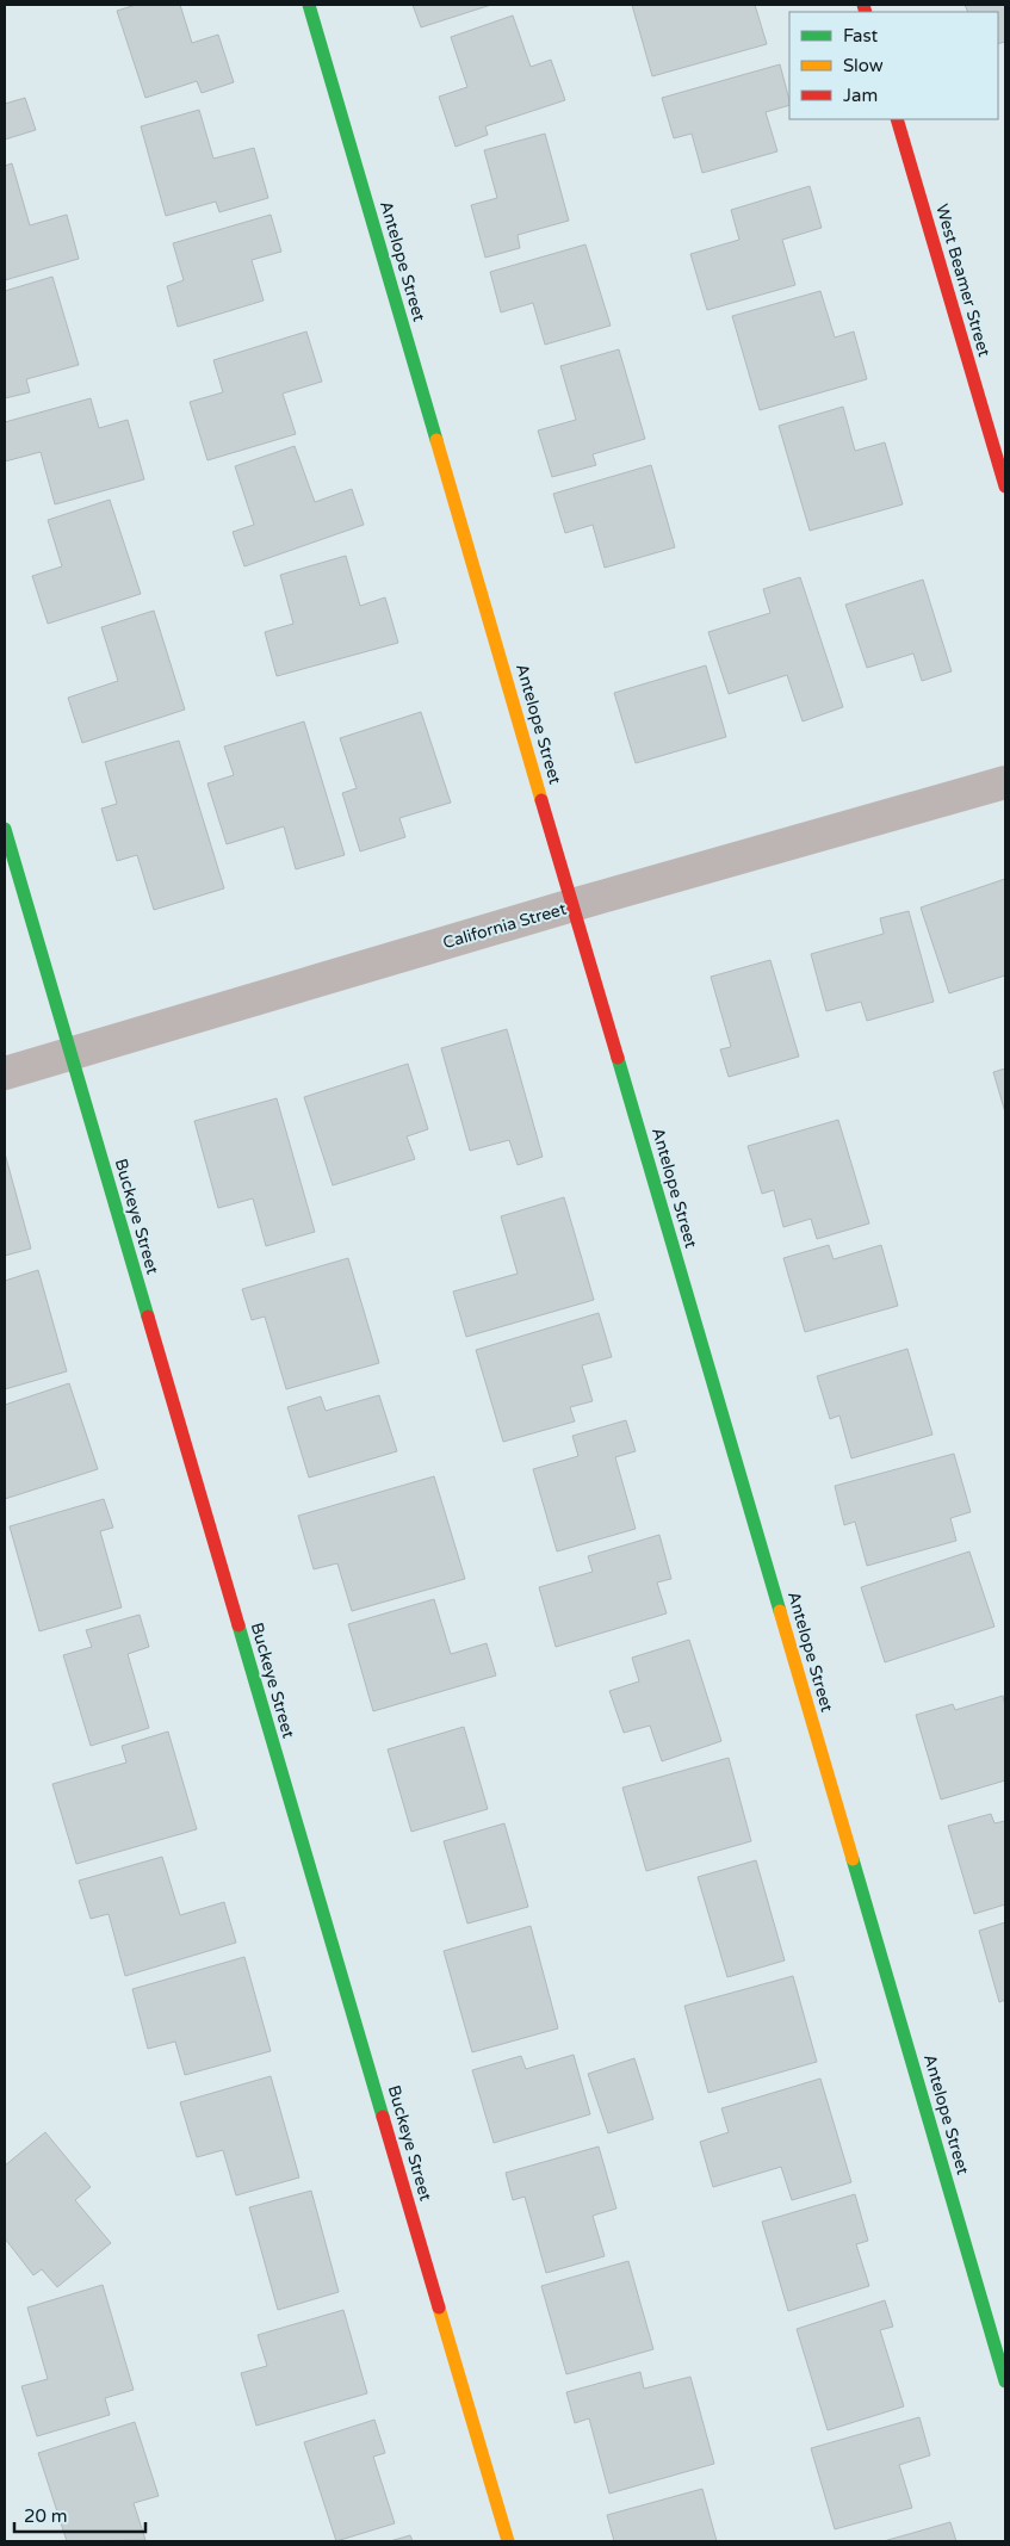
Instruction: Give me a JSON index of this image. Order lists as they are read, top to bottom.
{
  "streets": {
    "street": [
      "Antelope Street",
      "West Beamer Street",
      "California Street",
      "Buckeye Street"
    ]
  },
  "crossings": [
    ["Antelope Street", "California Street"],
    ["California Street", "Buckeye Street"]
  ],
  "legend": ["Fast", "Slow", "Jam"],
  "scale_bar": "20 m"
}
